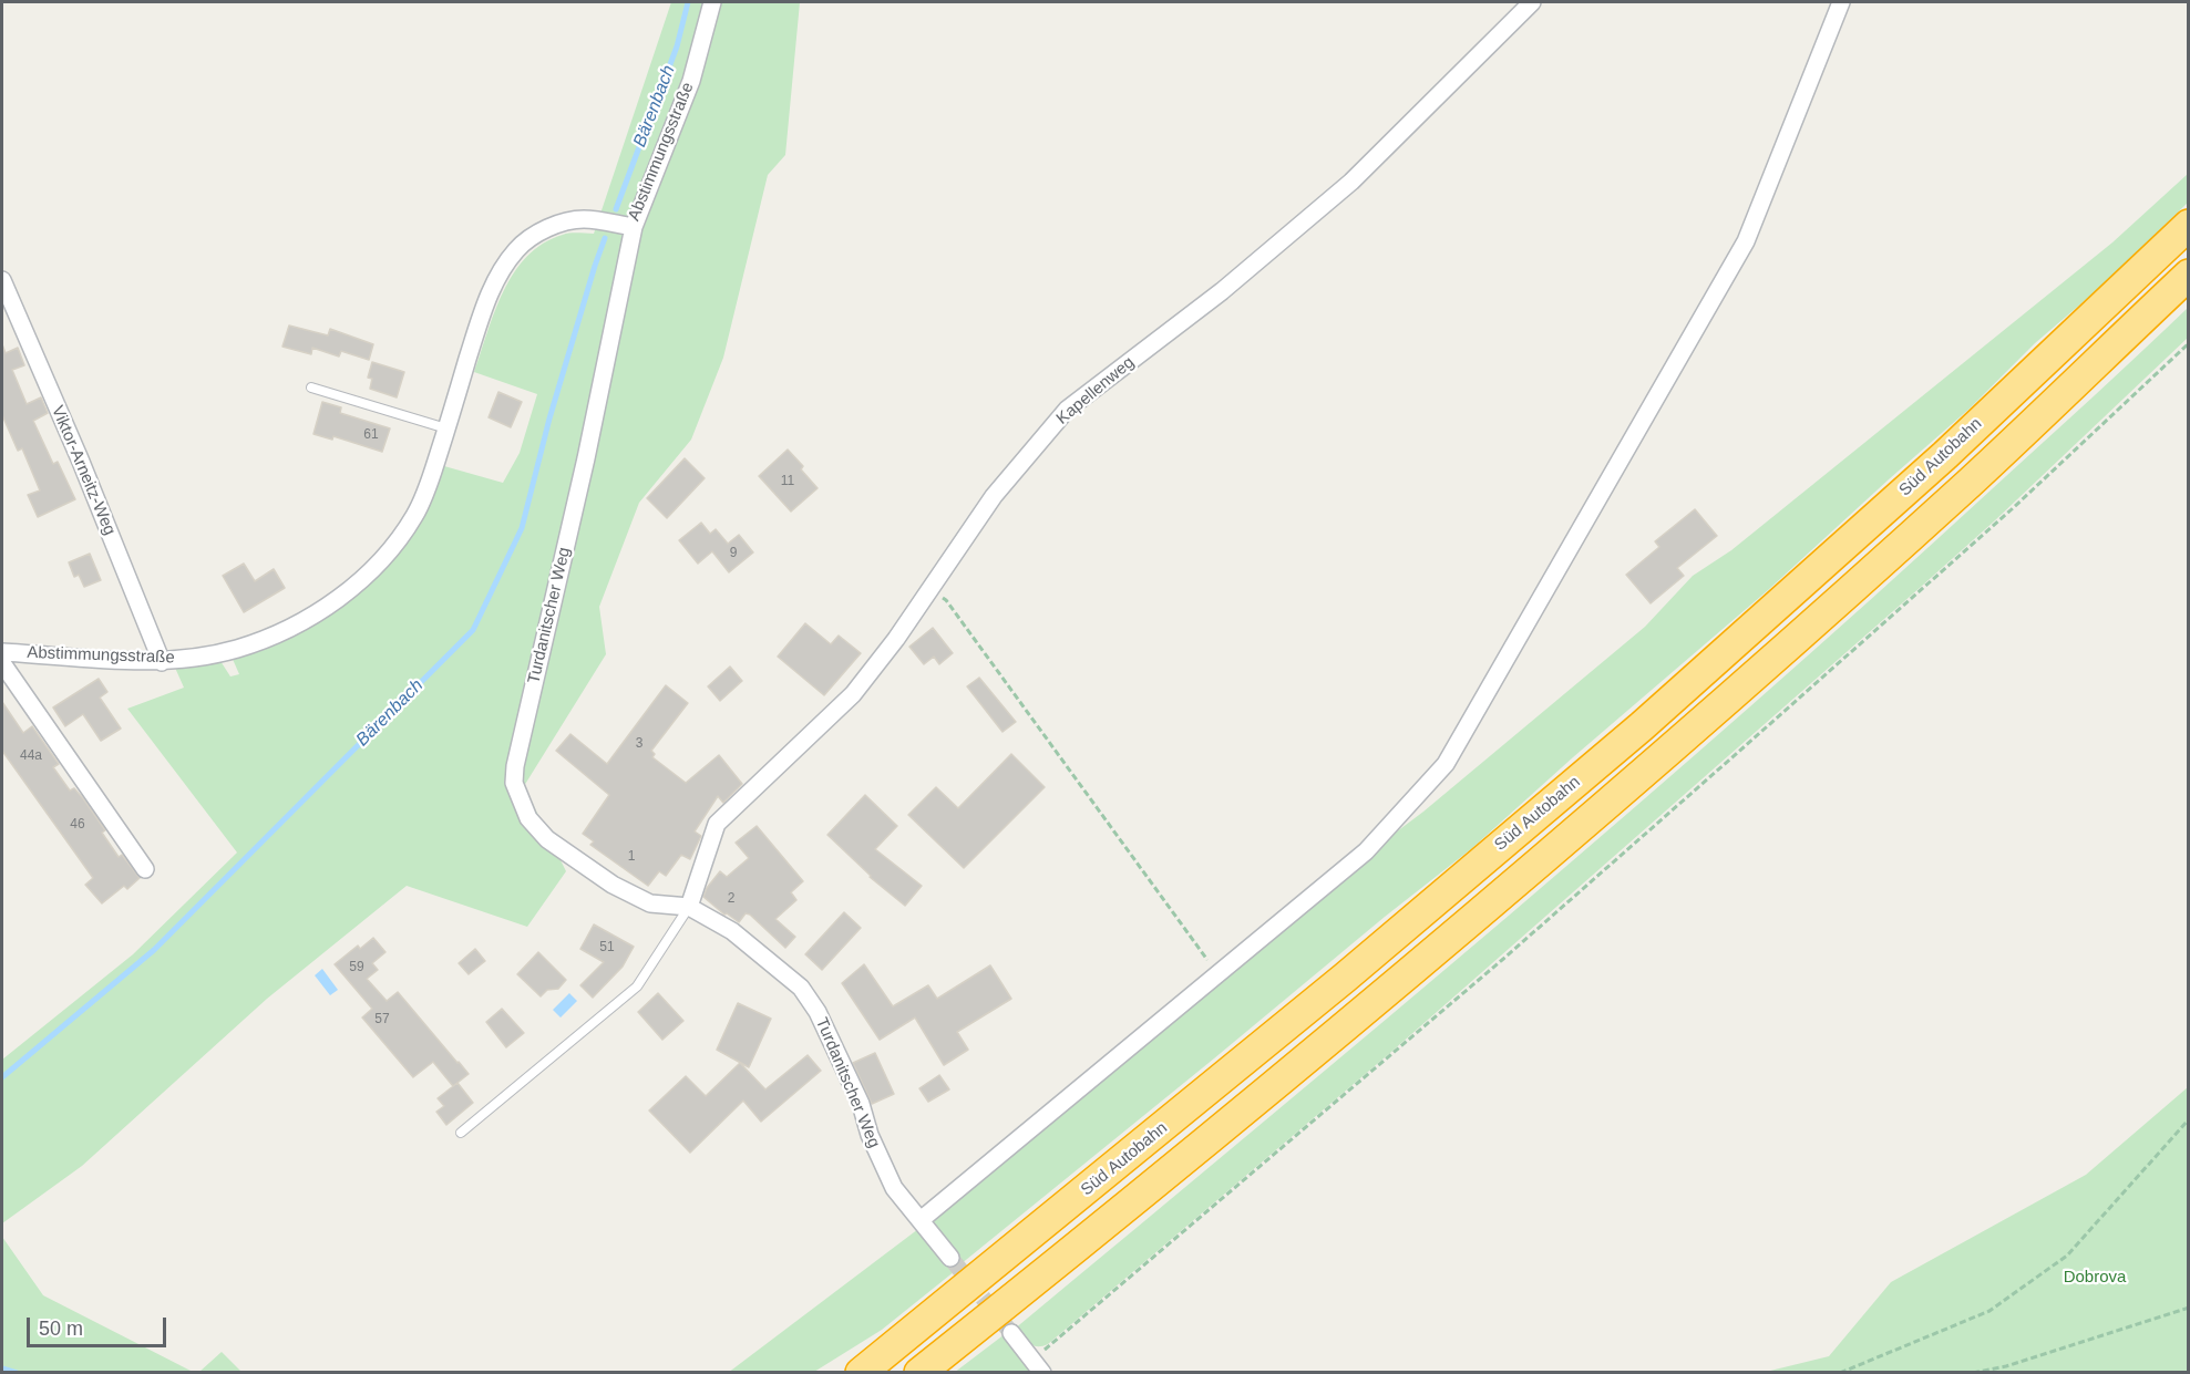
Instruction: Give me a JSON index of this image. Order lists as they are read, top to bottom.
{
  "streets": {
    "highway": ["Süd Autobahn"],
    "street": [
      "Abstimmungsstraße",
      "Kapellenweg",
      "Viktor-Arneitz-Weg",
      "Turdanitscher Weg"
    ]
  },
  "crossings": [
    ["Abstimmungsstraße", "Viktor-Arneitz-Weg"],
    ["Abstimmungsstraße", "Turdanitscher Weg"],
    ["Kapellenweg", "Turdanitscher Weg"]
  ],
  "water": ["Bärenbach"],
  "parks": ["Dobrova"],
  "house_numbers": [
    "61",
    "11",
    "9",
    "3",
    "44a",
    "46",
    "1",
    "2",
    "51",
    "59",
    "57"
  ],
  "scale_bar": "50 m"
}
